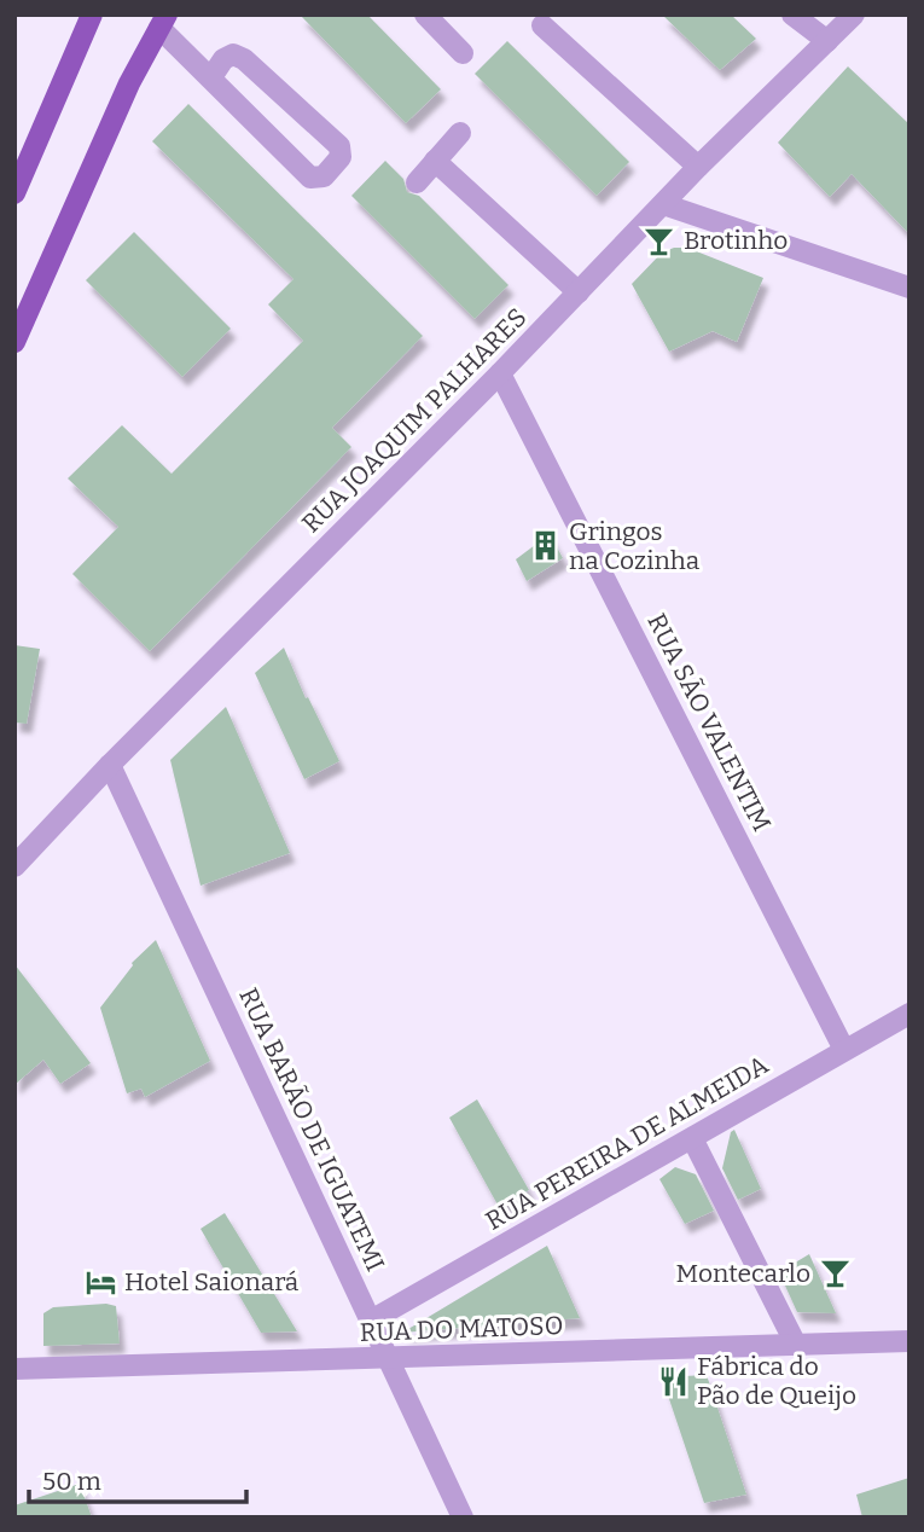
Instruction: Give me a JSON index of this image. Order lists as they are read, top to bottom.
{
  "streets": {
    "street": [
      "RUA JOAQUIM PALHARES",
      "RUA SÃO VALENTIM",
      "RUA BARÃO DE IGUATEMI",
      "RUA PEREIRA DE ALMEIDA",
      "RUA DO MATOSO"
    ]
  },
  "crossings": [
    ["RUA JOAQUIM PALHARES", "RUA SÃO VALENTIM"],
    ["RUA JOAQUIM PALHARES", "RUA BARÃO DE IGUATEMI"],
    ["RUA SÃO VALENTIM", "RUA PEREIRA DE ALMEIDA"],
    ["RUA BARÃO DE IGUATEMI", "RUA PEREIRA DE ALMEIDA"],
    ["RUA BARÃO DE IGUATEMI", "RUA DO MATOSO"]
  ],
  "places": {
    "bar": ["Brotinho", "Montecarlo"],
    "building": ["Gringos na Cozinha"],
    "hotel": ["Hotel Saionará"],
    "restaurant": ["Fábrica do Pão de Queijo"]
  },
  "scale_bar": "50 m"
}
